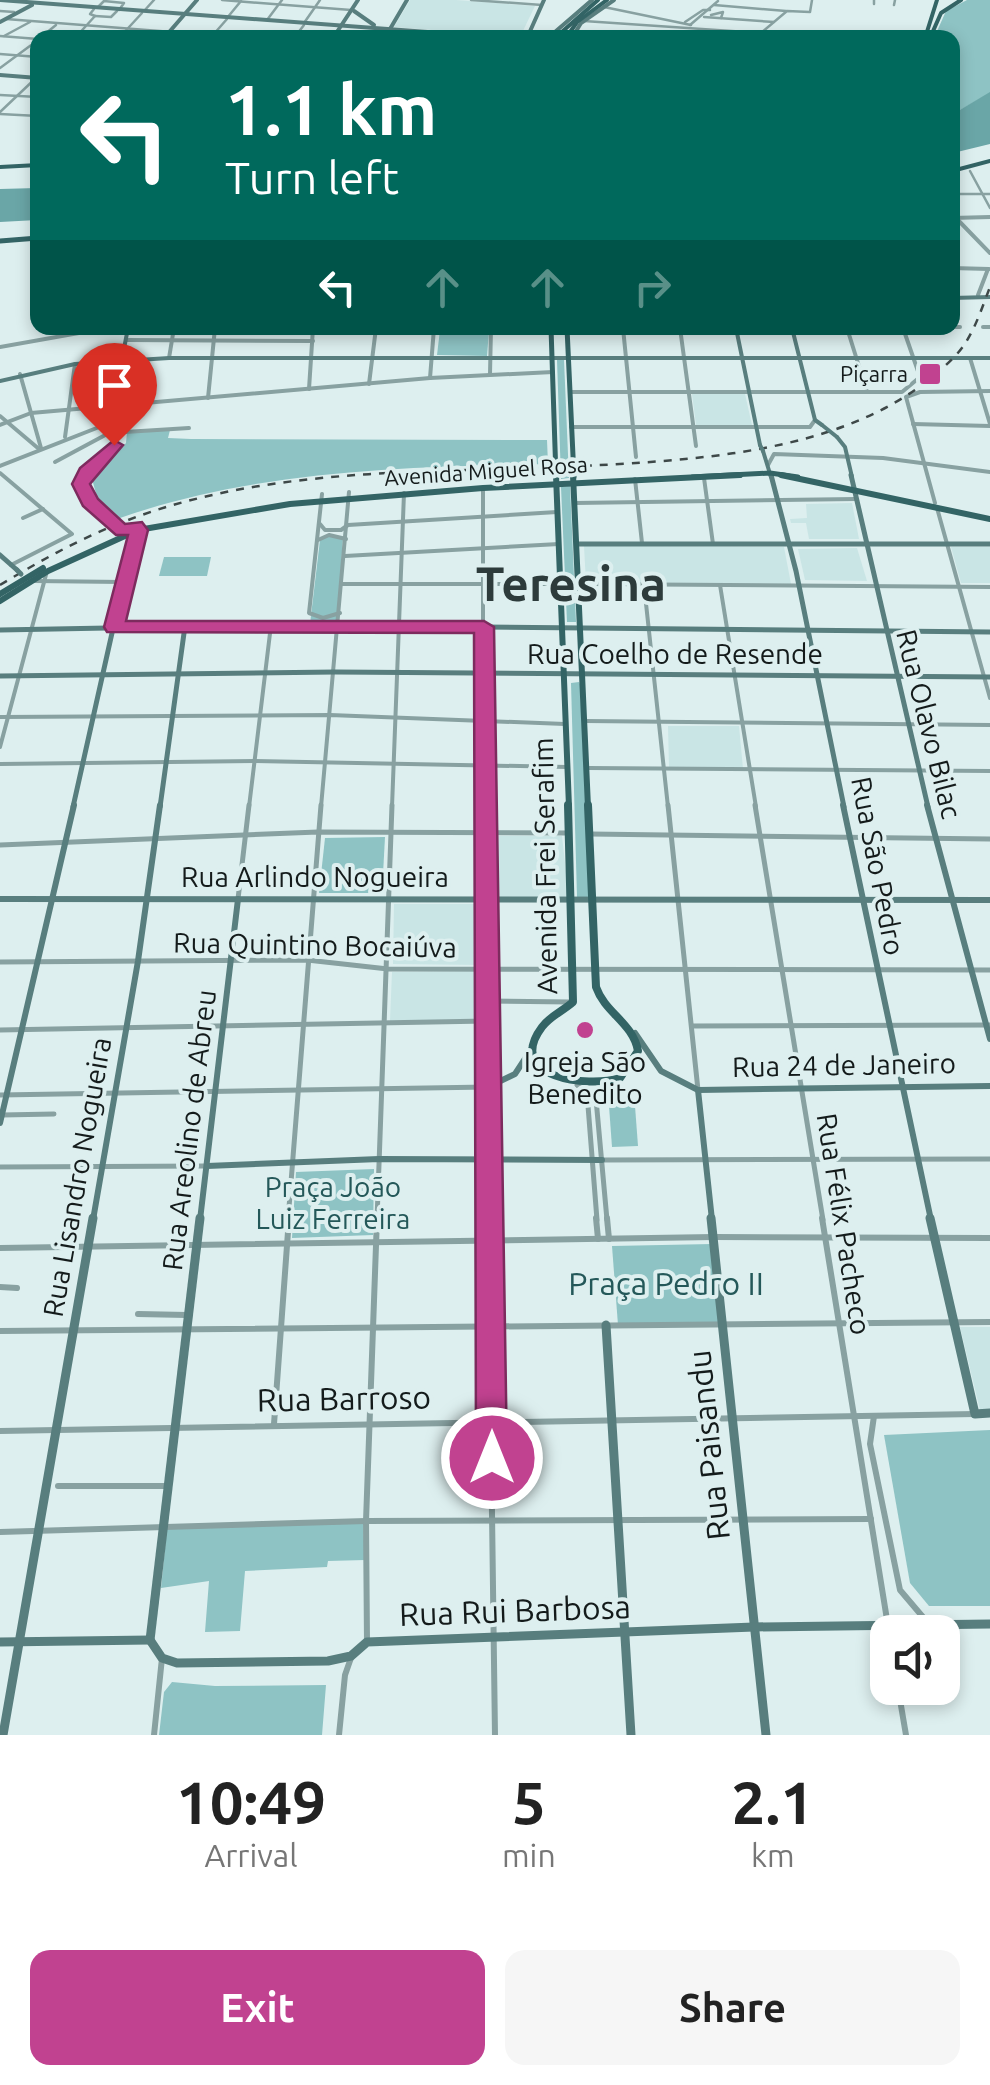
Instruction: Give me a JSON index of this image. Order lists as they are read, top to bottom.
{
  "streets": {
    "main road": ["Avenida Miguel Rosa", "Avenida Frei Serafim"],
    "street": [
      "Rua Coelho de Resende",
      "Rua Olavo Bilac",
      "Rua São Pedro",
      "Rua Arlindo Nogueira",
      "Rua Quintino Bocaiúva",
      "Rua 24 de Janeiro",
      "Rua Areolino de Abreu",
      "Rua Lisandro Nogueira",
      "Rua Félix Pacheco",
      "Rua Barroso",
      "Rua Paisandu",
      "Rua Rui Barbosa"
    ]
  },
  "crossings": [
    ["Avenida Miguel Rosa", "Rua Olavo Bilac"],
    ["Avenida Miguel Rosa", "Avenida Frei Serafim"],
    ["Avenida Miguel Rosa", "Rua São Pedro"],
    ["Rua Coelho de Resende", "Rua Olavo Bilac"],
    ["Rua Coelho de Resende", "Avenida Frei Serafim"],
    ["Rua Coelho de Resende", "Rua São Pedro"],
    ["Rua Coelho de Resende", "Rua Areolino de Abreu"],
    ["Rua Coelho de Resende", "Rua Lisandro Nogueira"],
    ["Rua Coelho de Resende", "Rua Félix Pacheco"],
    ["Rua Olavo Bilac", "Rua Arlindo Nogueira"],
    ["Rua Olavo Bilac", "Rua Quintino Bocaiúva"],
    ["Avenida Frei Serafim", "Rua Arlindo Nogueira"],
    ["Avenida Frei Serafim", "Rua Quintino Bocaiúva"],
    ["Rua São Pedro", "Rua Arlindo Nogueira"],
    ["Rua São Pedro", "Rua Quintino Bocaiúva"],
    ["Rua São Pedro", "Rua 24 de Janeiro"],
    ["Rua São Pedro", "Rua Barroso"],
    ["Rua Arlindo Nogueira", "Rua Areolino de Abreu"],
    ["Rua Arlindo Nogueira", "Rua Lisandro Nogueira"],
    ["Rua Arlindo Nogueira", "Rua Félix Pacheco"],
    ["Rua Quintino Bocaiúva", "Rua Areolino de Abreu"],
    ["Rua Quintino Bocaiúva", "Rua Lisandro Nogueira"],
    ["Rua Quintino Bocaiúva", "Rua Félix Pacheco"],
    ["Rua 24 de Janeiro", "Rua Félix Pacheco"],
    ["Rua 24 de Janeiro", "Rua Paisandu"],
    ["Rua Areolino de Abreu", "Rua Barroso"],
    ["Rua Lisandro Nogueira", "Rua Barroso"],
    ["Rua Félix Pacheco", "Rua Barroso"],
    ["Rua Barroso", "Rua Paisandu"],
    ["Rua Paisandu", "Rua Rui Barbosa"]
  ],
  "districts": ["Teresina"],
  "parks": ["Praça João Luiz Ferreira", "Praça Pedro II"],
  "places": {
    "transit": ["Piçarra"],
    "other": ["Igreja São Benedito"]
  },
  "page": {
    "turn": ["1.1 km", "Turn left"],
    "eta": [
      "10:49",
      "Arrival",
      "5",
      "min",
      "2.1",
      "km"
    ],
    "buttons": ["Exit", "Share"]
  }
}
